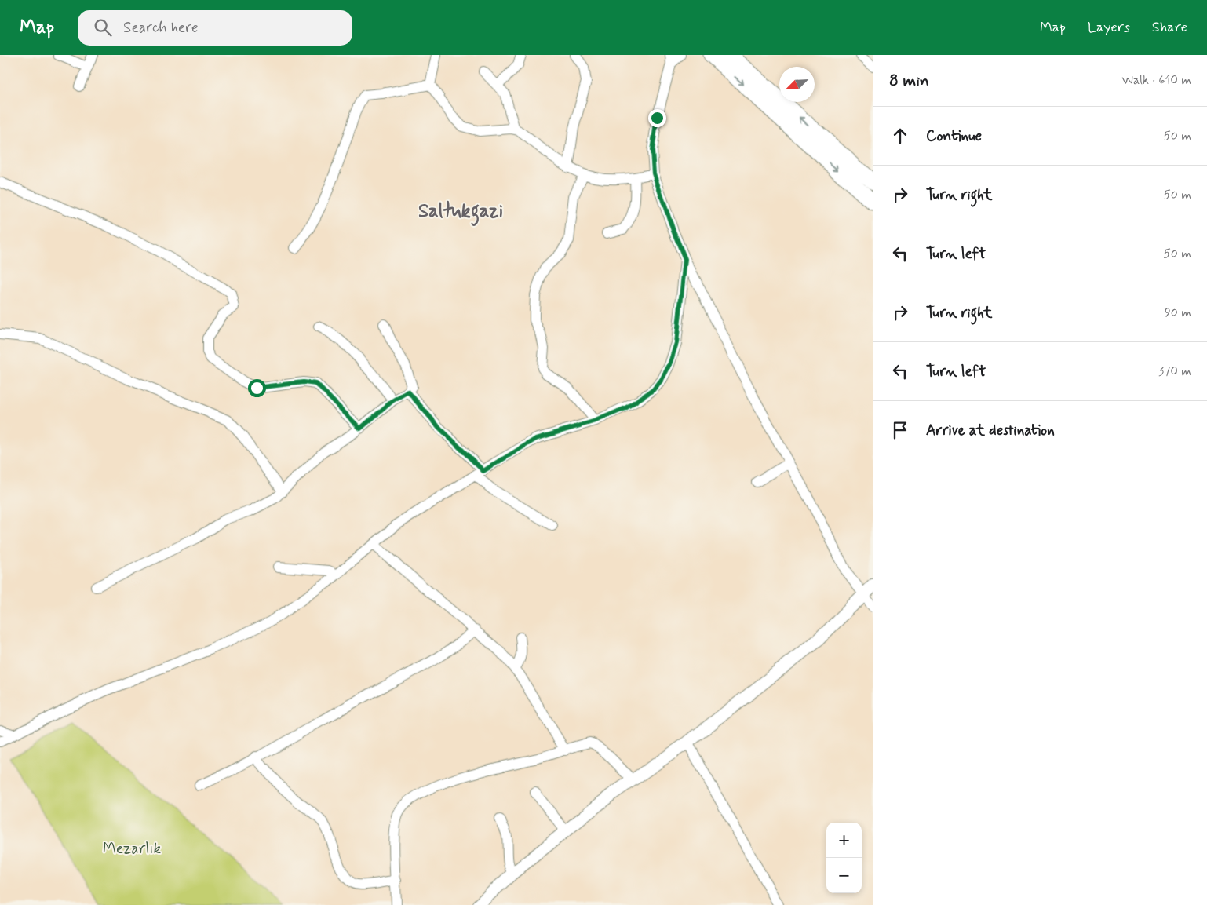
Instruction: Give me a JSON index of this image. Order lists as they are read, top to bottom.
{
  "districts": ["Saltukgazi"],
  "parks": ["Mezarlık"],
  "north": "bottom left",
  "page": {
    "header": "Map",
    "search": "Search here",
    "nav": ["Map", "Layers", "Share"],
    "heading": ["8 min", "Walk · 610 m"],
    "list": [
      ["Continue", "50 m"],
      ["Turn right", "50 m"],
      ["Turn left", "50 m"],
      ["Turn right", "90 m"],
      ["Turn left", "370 m"],
      "Arrive at destination"
    ],
    "map_buttons": ["+", "−"]
  }
}
